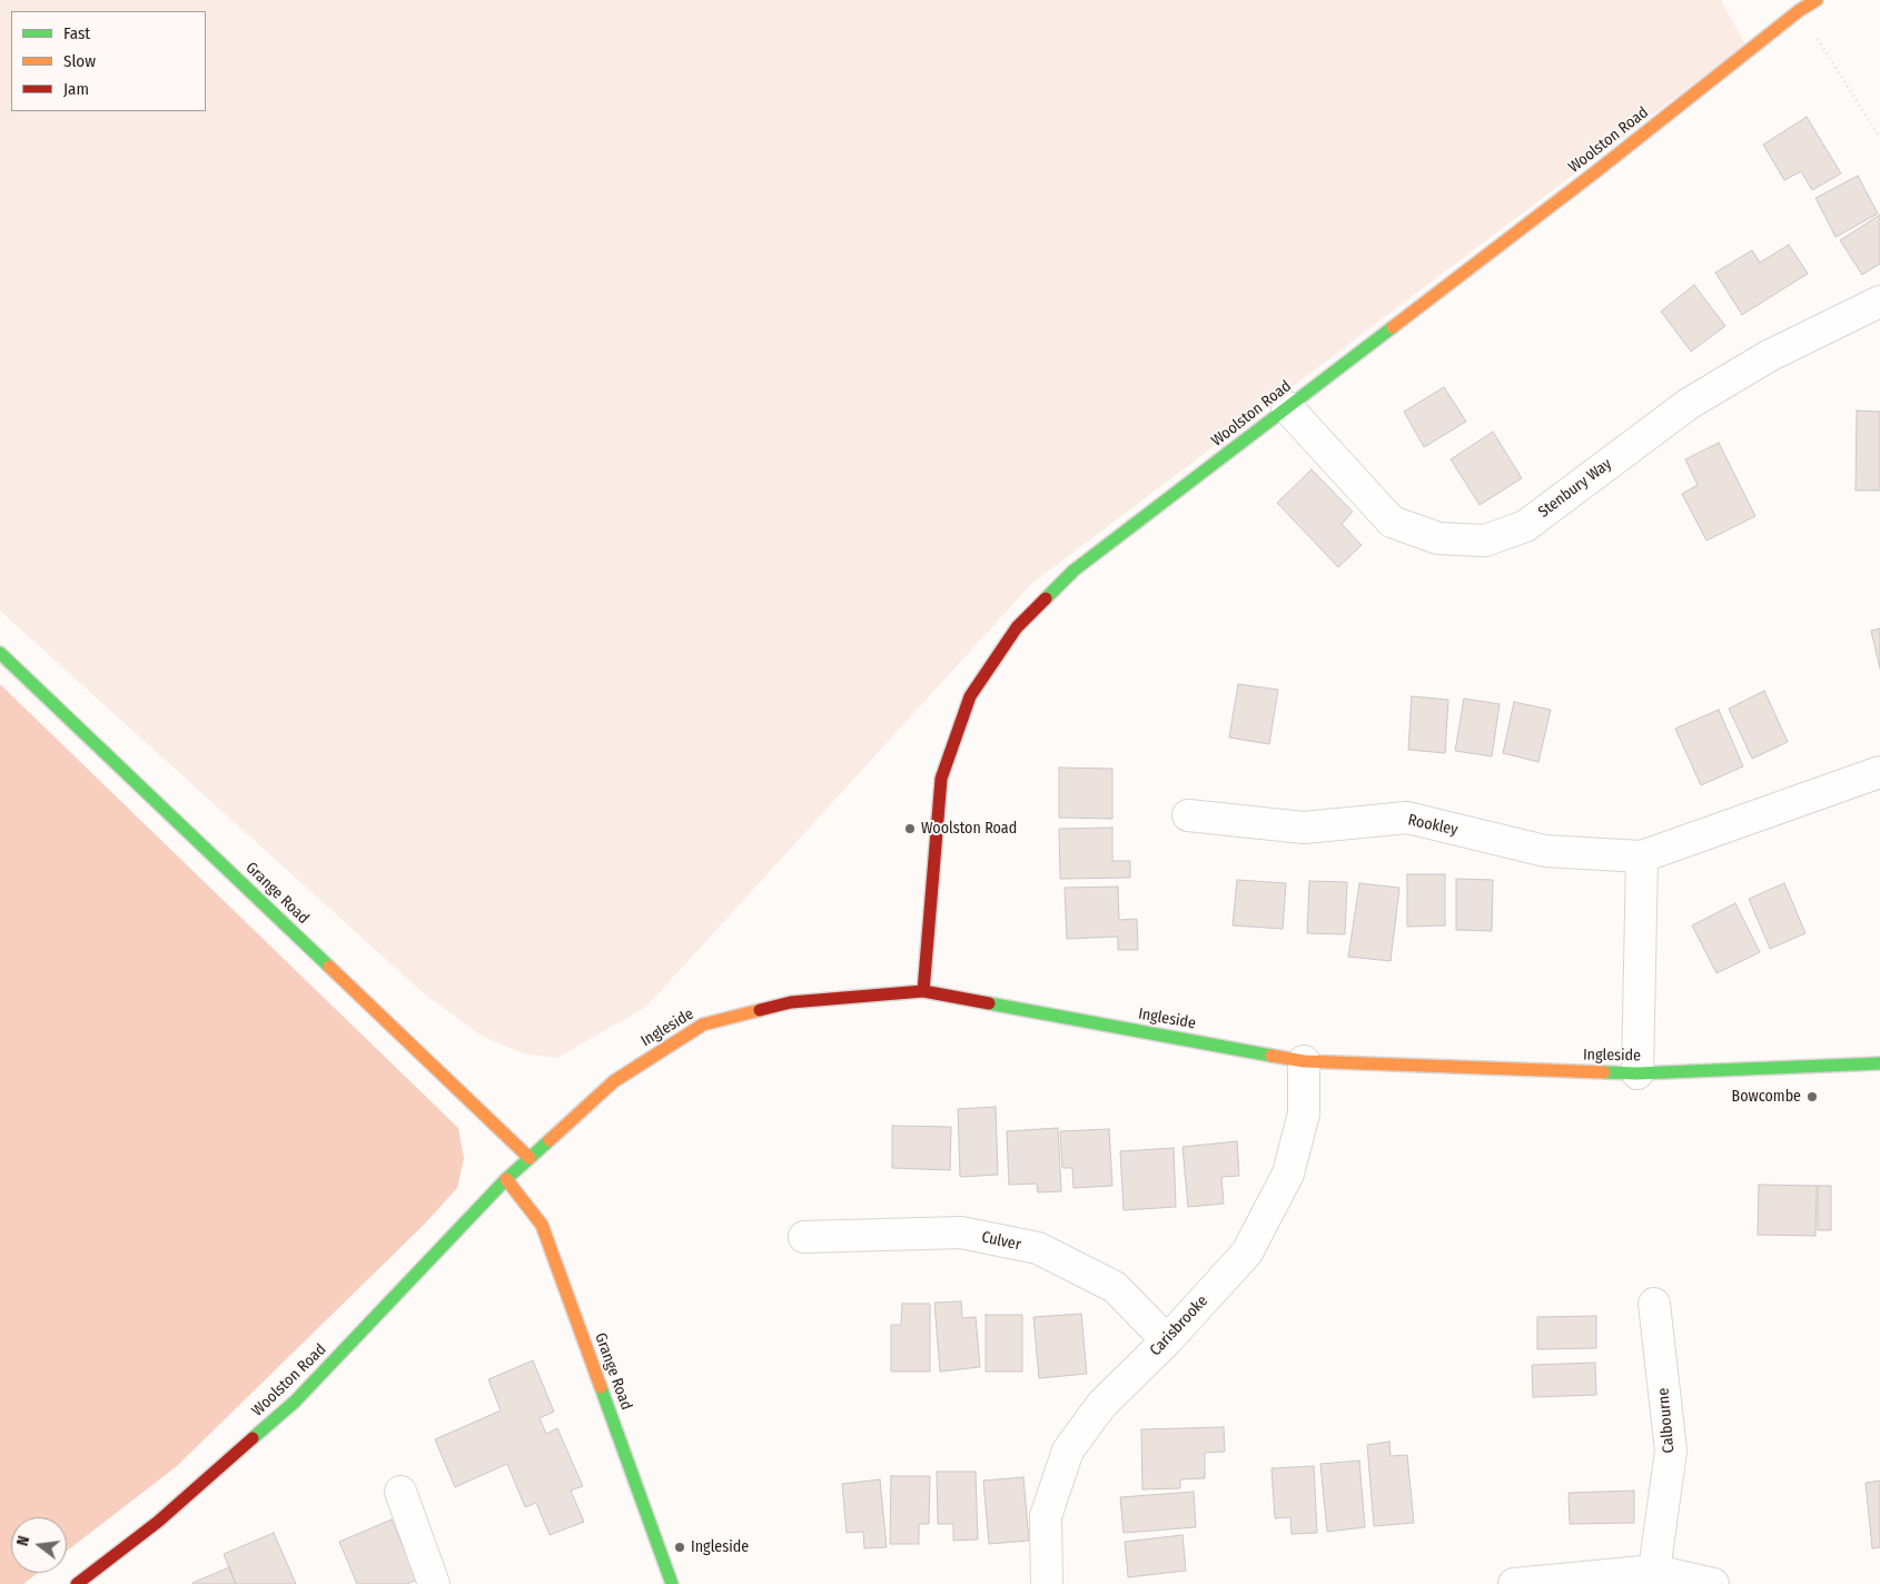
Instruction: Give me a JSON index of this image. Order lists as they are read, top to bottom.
{
  "streets": {
    "street": [
      "Woolston Road",
      "Stenbury Way",
      "Rookley",
      "Grange Road",
      "Ingleside",
      "Culver",
      "Carisbrooke",
      "Calbourne"
    ]
  },
  "crossings": [
    ["Woolston Road", "Stenbury Way"],
    ["Woolston Road", "Grange Road"],
    ["Woolston Road", "Ingleside"],
    ["Grange Road", "Ingleside"],
    ["Ingleside", "Carisbrooke"],
    ["Culver", "Carisbrooke"]
  ],
  "places": ["Woolston Road", "Bowcombe", "Ingleside"],
  "legend": ["Fast", "Slow", "Jam"],
  "north": "left"
}
